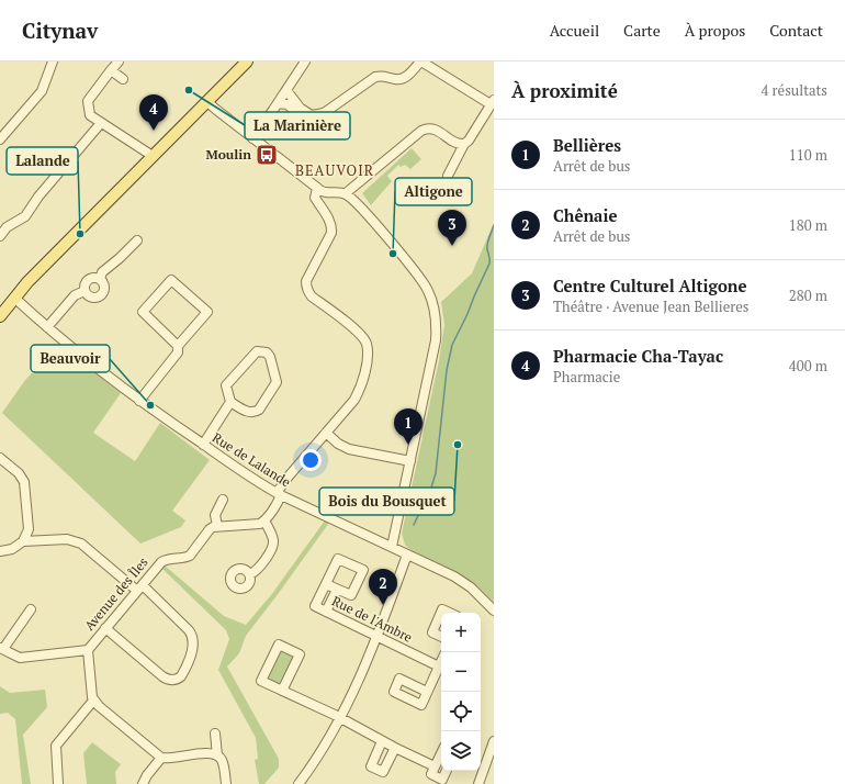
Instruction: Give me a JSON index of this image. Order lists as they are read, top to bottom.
{
  "streets": {
    "street": ["Rue de Lalande", "Avenue des Îles", "Rue de l'Ambre"]
  },
  "districts": ["BEAUVOIR"],
  "places": {
    "other": [
      "La Marinière",
      "Lalande",
      "Altigone",
      "Beauvoir",
      "Bois du Bousquet"
    ],
    "bus stop": ["Moulin"]
  },
  "page": {
    "header": "Citynav",
    "nav": [
      "Accueil",
      "Carte",
      "À propos",
      "Contact"
    ],
    "heading": ["À proximité", "4 résultats"],
    "pins": [
      "4",
      "3",
      "1",
      "2"
    ],
    "list": [
      {
        "mark": "1",
        "name": "Bellières",
        "note": "Arrêt de bus",
        "value": "110 m"
      },
      {
        "mark": "2",
        "name": "Chênaie",
        "note": "Arrêt de bus",
        "value": "180 m"
      },
      {
        "mark": "3",
        "name": "Centre Culturel Altigone",
        "note": "Théâtre · Avenue Jean Bellieres",
        "value": "280 m"
      },
      {
        "mark": "4",
        "name": "Pharmacie Cha-Tayac",
        "note": "Pharmacie",
        "value": "400 m"
      }
    ],
    "map_buttons": ["+", "−"]
  }
}
